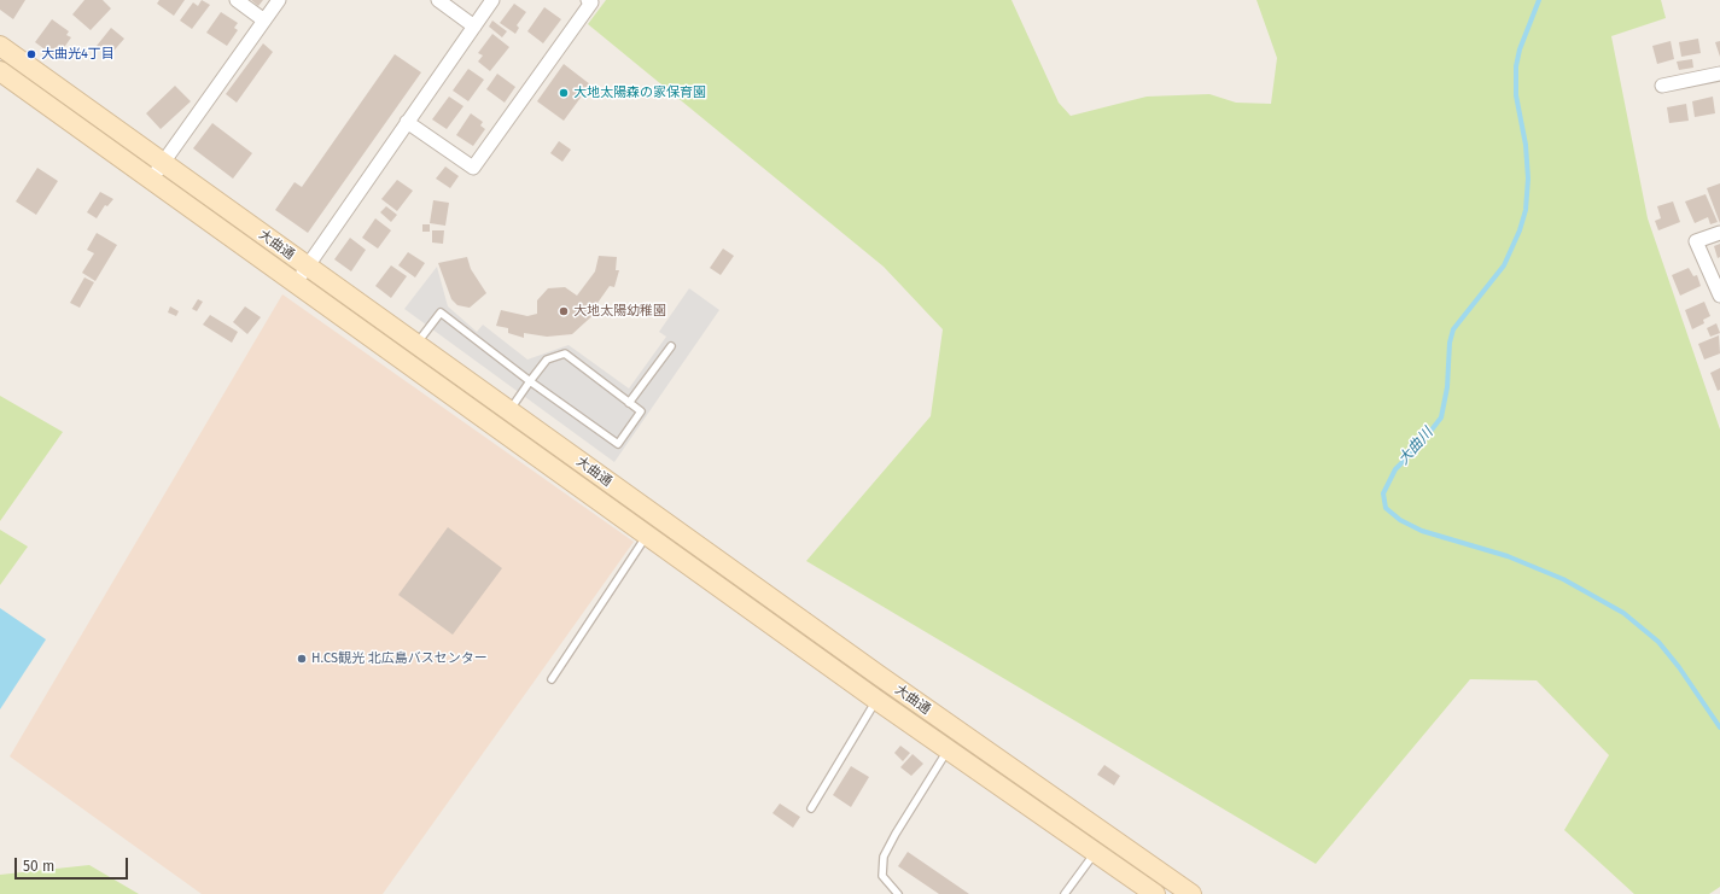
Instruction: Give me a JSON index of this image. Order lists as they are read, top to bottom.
{
  "streets": {
    "street": ["大曲通"]
  },
  "water": ["大曲川"],
  "places": [
    "大曲光4丁目",
    "大地太陽森の家保育園",
    "大地太陽幼稚園",
    "H.CS観光 北広島バスセンター"
  ],
  "scale_bar": "50 m"
}
